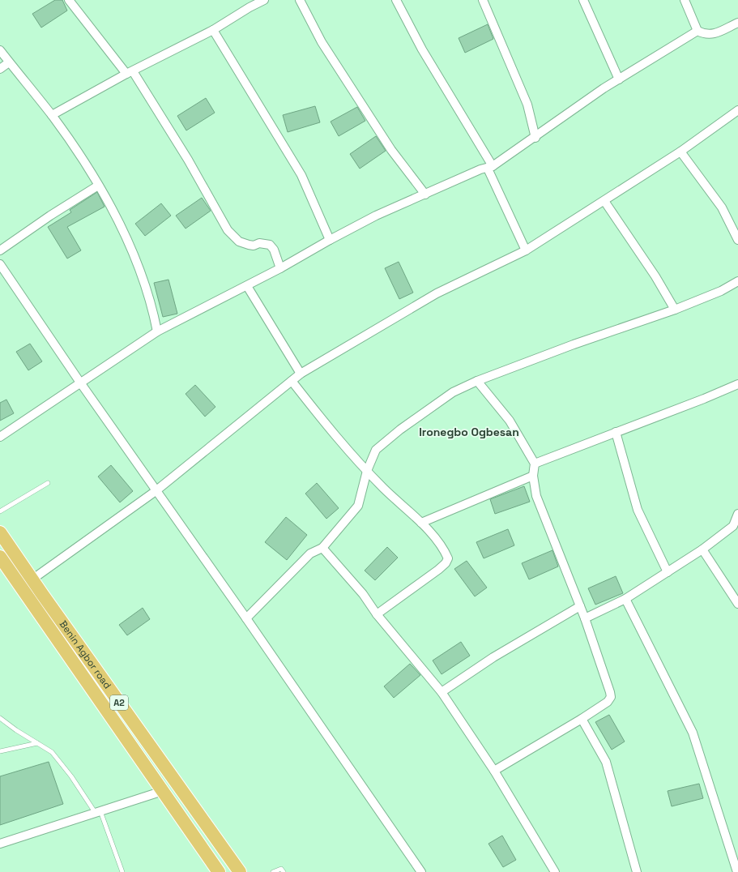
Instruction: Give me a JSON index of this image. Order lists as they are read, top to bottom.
{
  "streets": {
    "highway": ["Benin Agbor road", "A2"]
  },
  "districts": ["Ironegbo Ogbesan"]
}
